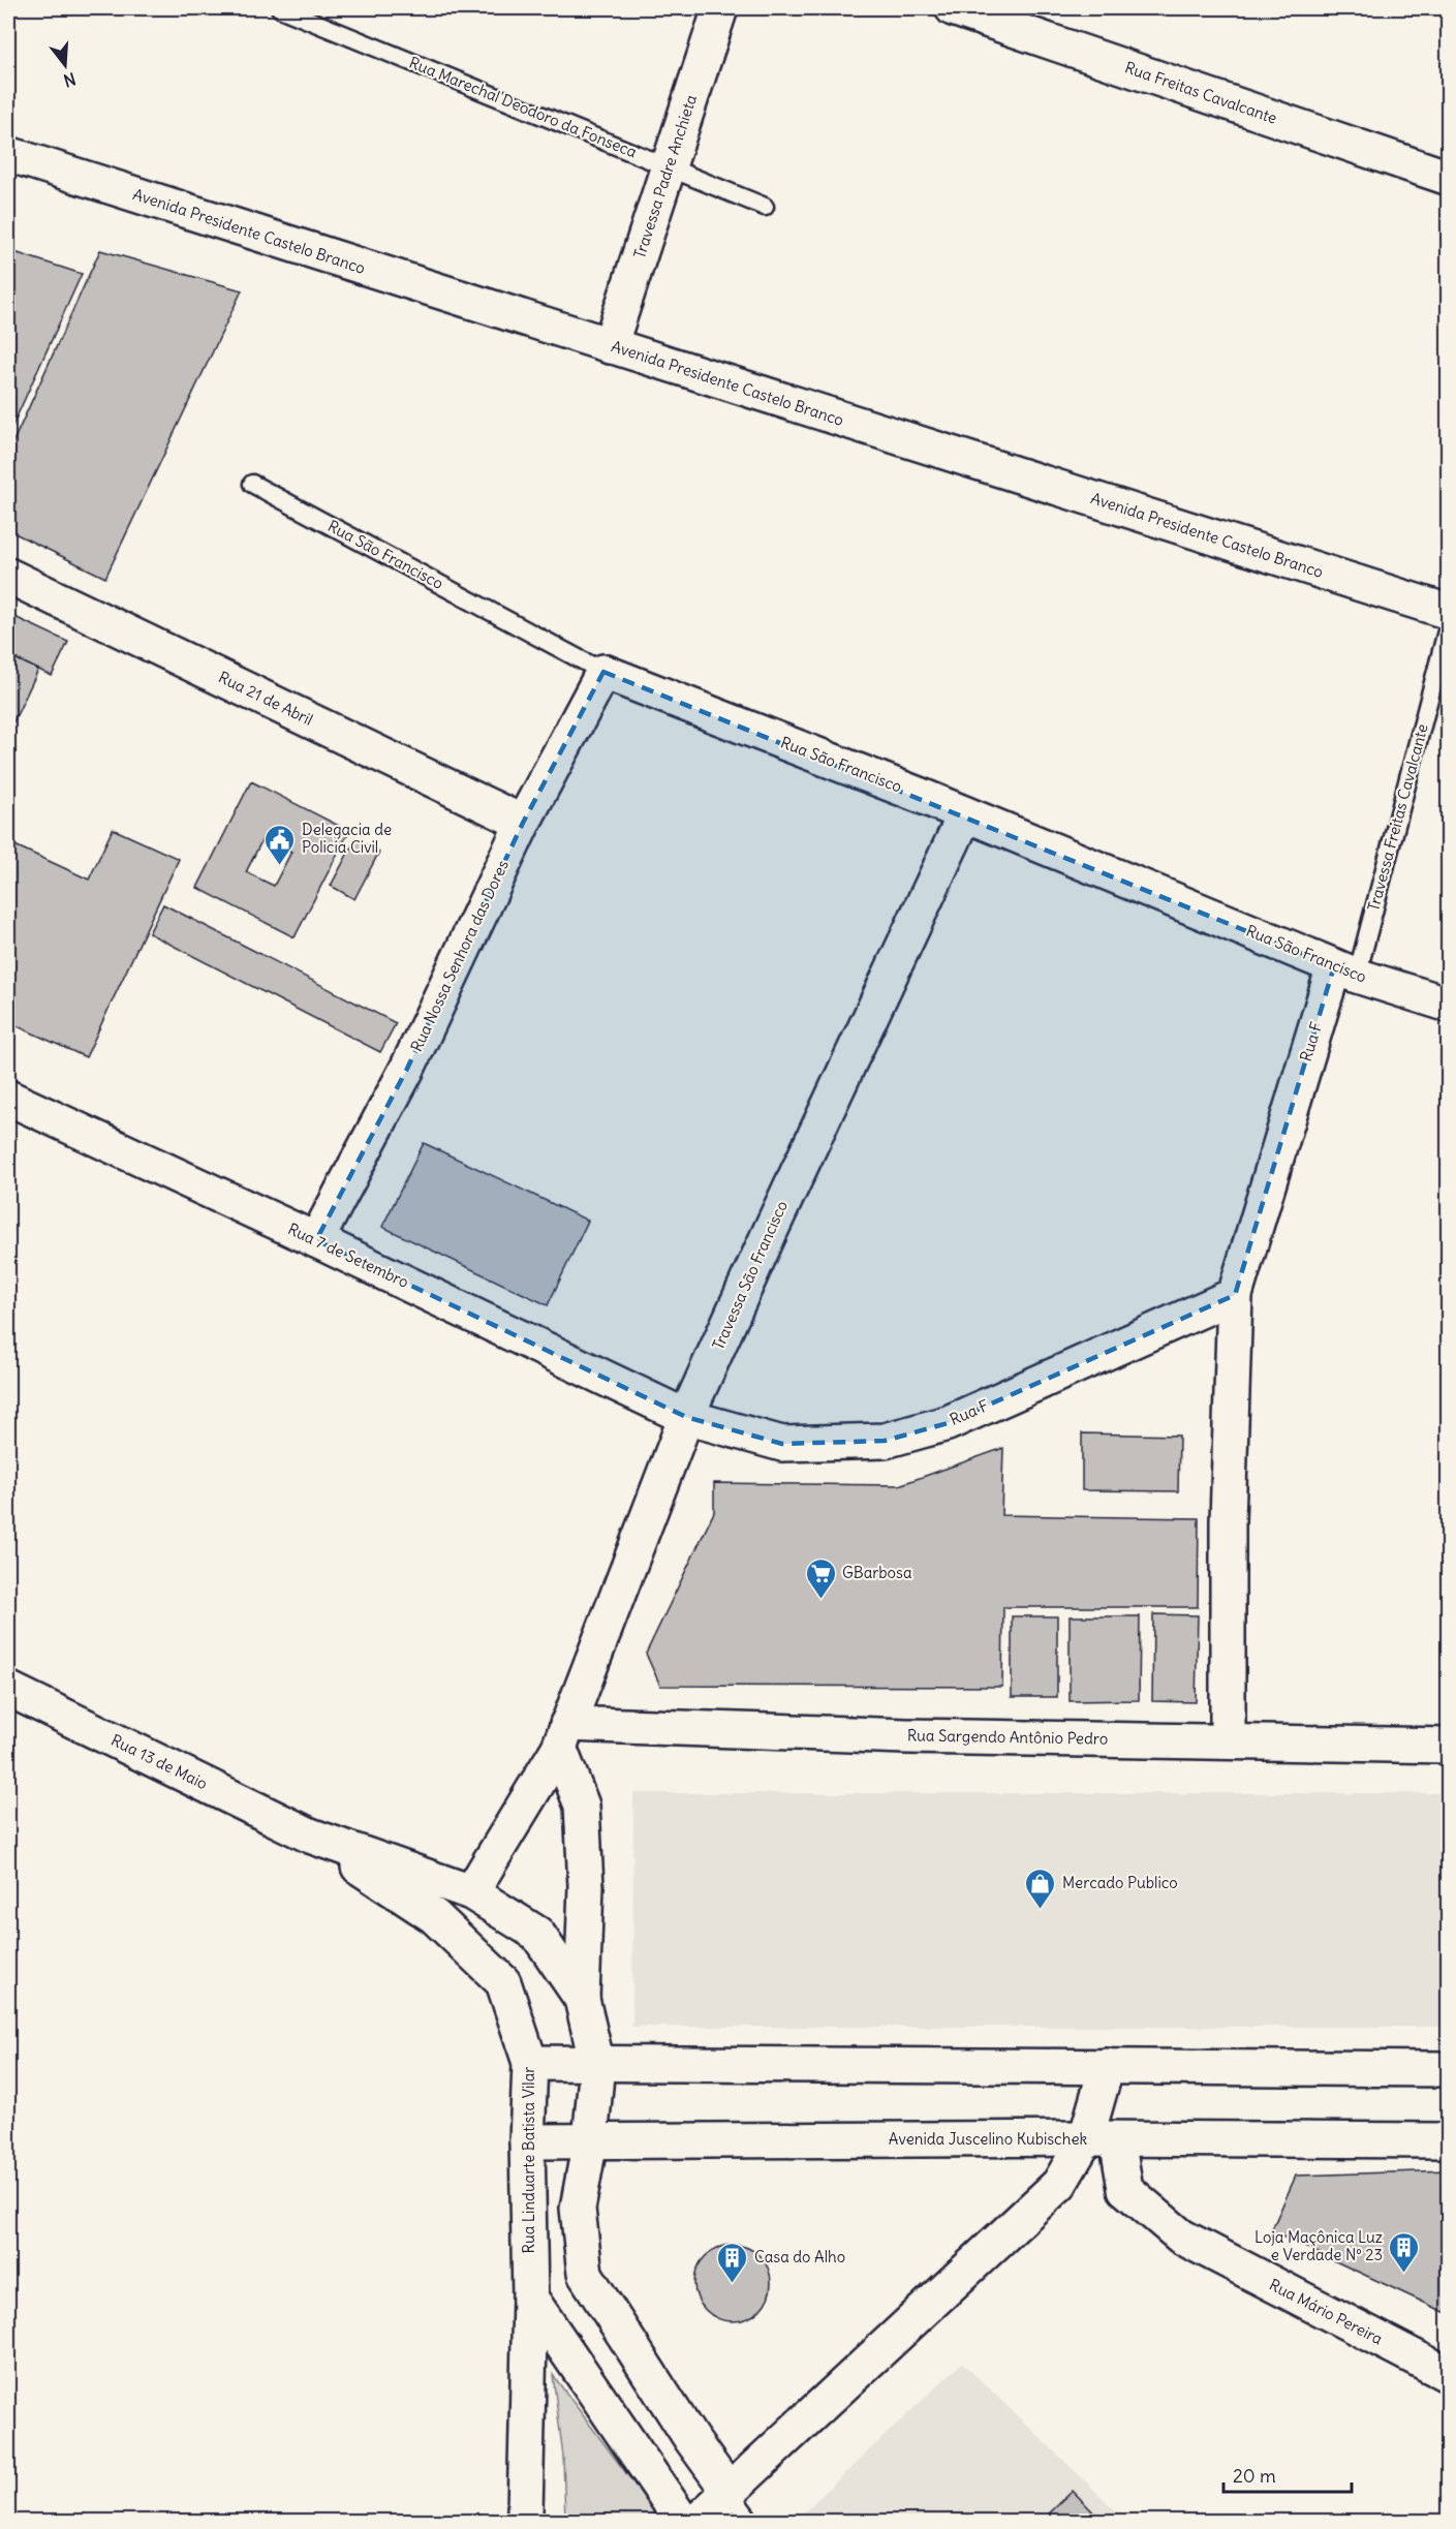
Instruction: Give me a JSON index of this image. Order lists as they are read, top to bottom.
{
  "streets": {
    "street": [
      "Rua Freitas Cavalcante",
      "Travessa Padre Anchieta",
      "Avenida Presidente Castelo Branco",
      "Rua São Francisco",
      "Rua 21 de Abril",
      "Rua Nossa Senhora das Dores",
      "Rua F",
      "Rua 7 de Setembro",
      "Travessa São Francisco",
      "Rua Sargendo Antônio Pedro",
      "Rua 13 de Maio",
      "Avenida Juscelino Kubischek",
      "Rua Linduarte Batista Vilar",
      "Rua Mário Pereira"
    ],
    "lane": ["Rua Marechal Deodoro da Fonseca", "Travessa Freitas Cavalcante"]
  },
  "crossings": [
    ["Rua Marechal Deodoro da Fonseca", "Travessa Padre Anchieta"],
    ["Travessa Padre Anchieta", "Avenida Presidente Castelo Branco"],
    ["Rua São Francisco", "Travessa Freitas Cavalcante"],
    ["Rua São Francisco", "Rua Nossa Senhora das Dores"],
    ["Rua São Francisco", "Rua F"],
    ["Rua São Francisco", "Travessa São Francisco"],
    ["Rua 21 de Abril", "Rua Nossa Senhora das Dores"],
    ["Travessa Freitas Cavalcante", "Rua F"],
    ["Rua Nossa Senhora das Dores", "Rua 7 de Setembro"],
    ["Rua F", "Rua 7 de Setembro"],
    ["Rua F", "Travessa São Francisco"],
    ["Rua F", "Rua Sargendo Antônio Pedro"],
    ["Rua 7 de Setembro", "Travessa São Francisco"],
    ["Travessa São Francisco", "Rua Sargendo Antônio Pedro"],
    ["Rua 13 de Maio", "Rua Linduarte Batista Vilar"],
    ["Avenida Juscelino Kubischek", "Rua Linduarte Batista Vilar"],
    ["Avenida Juscelino Kubischek", "Rua Mário Pereira"]
  ],
  "places": {
    "public building": ["Delegacia de Policia Civil"],
    "supermarket": ["GBarbosa"],
    "shop": ["Mercado Publico"],
    "building": ["Loja Maçônica Luz e Verdade Nº 23", "Casa do Alho"]
  },
  "scale_bar": "20 m",
  "north": "bottom"
}
